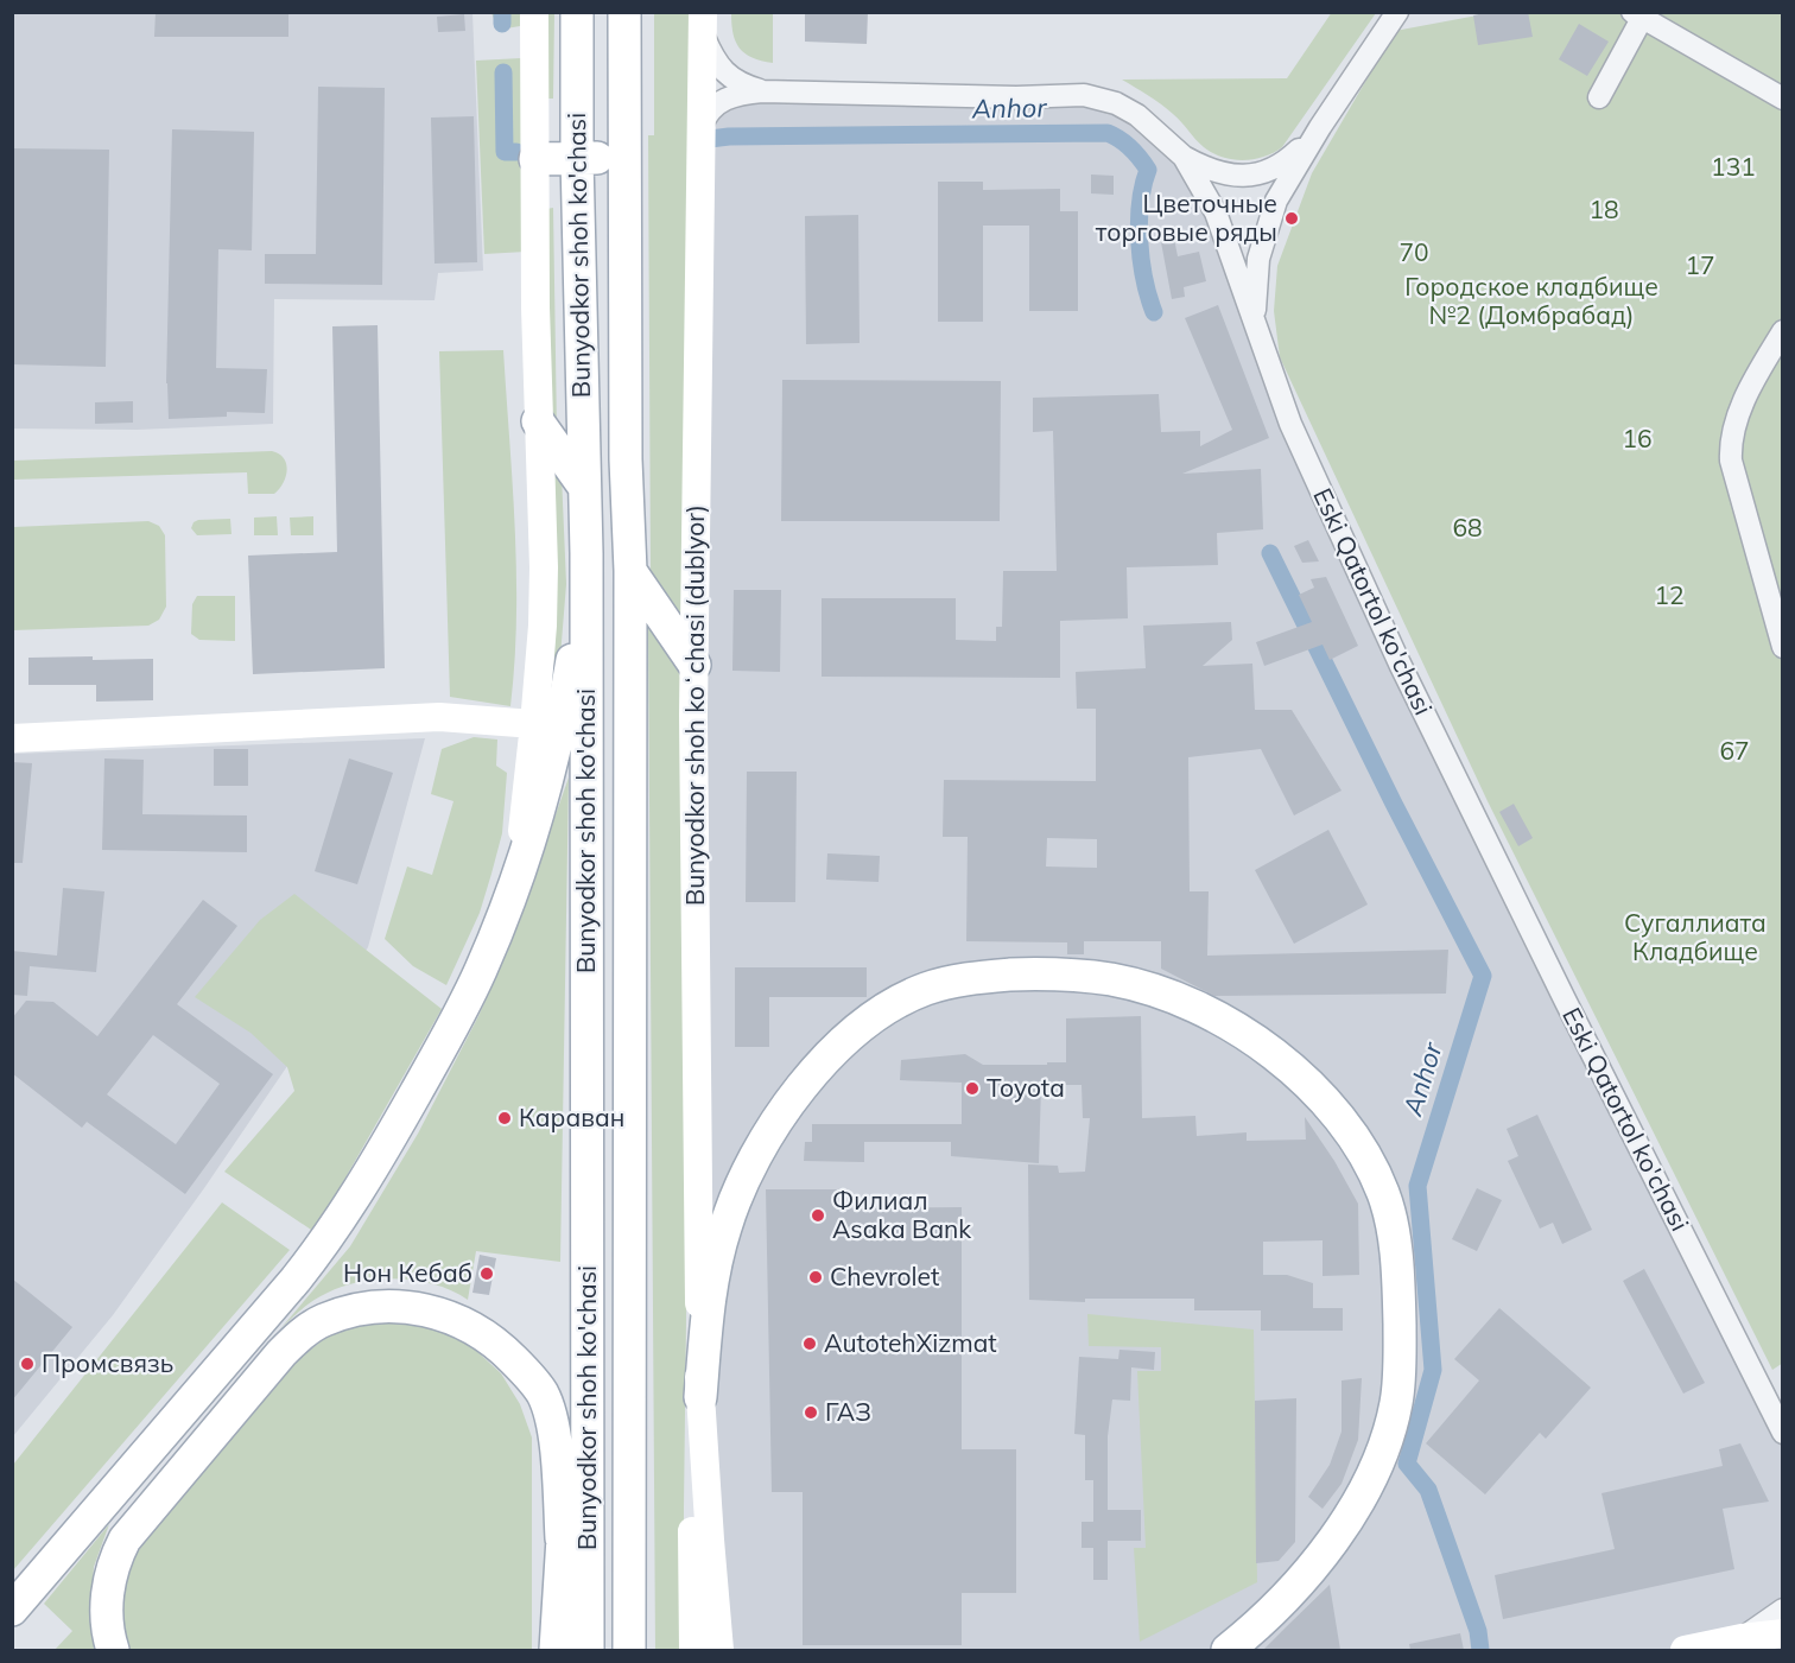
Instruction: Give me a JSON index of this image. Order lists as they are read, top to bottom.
{
  "streets": {
    "main road": ["Bunyodkor shoh ko'chasi"],
    "street": ["Eski Qatortol ko'chasi", "Bunyodkor shoh koʻchasi (dublyor)"]
  },
  "crossings": [
    ["Eski Qatortol ko'chasi", "Bunyodkor shoh koʻchasi (dublyor)"]
  ],
  "water": ["Anhor"],
  "parks": [
    "131",
    "18",
    "70",
    "17",
    "Городское кладбище №2 (Домбрабад)",
    "16",
    "68",
    "12",
    "67",
    "Сугаллиата Кладбище"
  ],
  "places": [
    "Цветочные торговые ряды",
    "Toyota",
    "Караван",
    "Филиал Asaka Bank",
    "Нон Кебаб",
    "Chevrolet",
    "AutotehXizmat",
    "Промсвязь",
    "ГАЗ"
  ]
}
